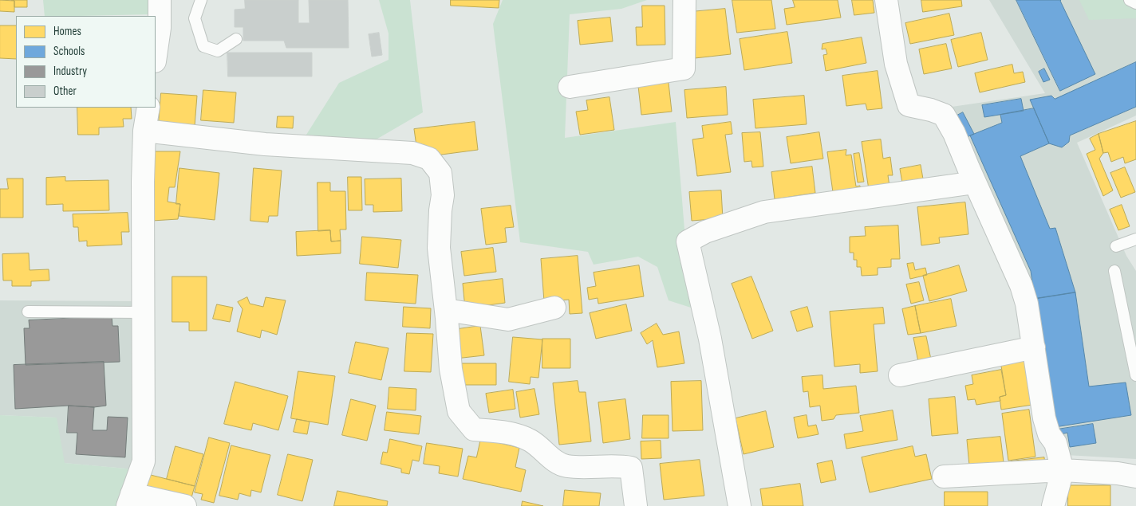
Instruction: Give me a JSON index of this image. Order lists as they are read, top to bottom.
{
  "legend": [
    "Homes",
    "Schools",
    "Industry",
    "Other"
  ]
}
